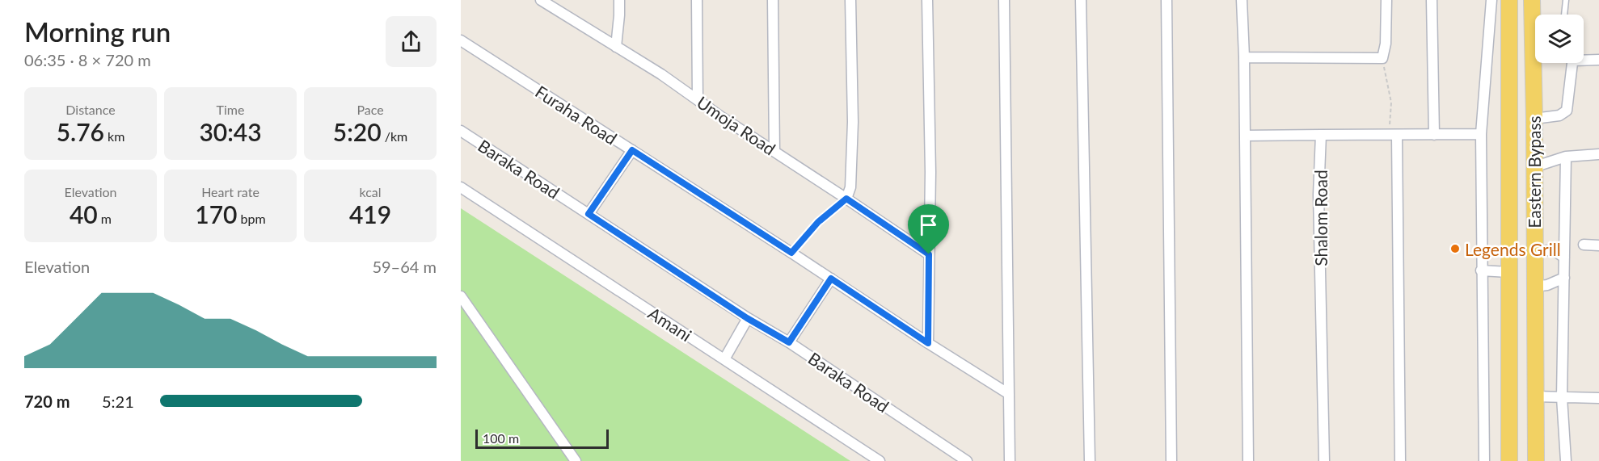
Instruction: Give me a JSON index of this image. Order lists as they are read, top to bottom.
{
  "streets": {
    "main road": ["Eastern Bypass"],
    "street": [
      "Furaha Road",
      "Umoja Road",
      "Baraka Road",
      "Shalom Road",
      "Amani"
    ]
  },
  "places": ["Legends Grill"],
  "scale_bar": "100 m",
  "page": {
    "heading": ["Morning run", "06:35 · 8 × 720 m"],
    "stats": [
      ["Distance", "5.76 km"],
      ["Time", "30:43"],
      ["Pace", "5:20 /km"],
      ["Elevation", "40 m"],
      ["Heart rate", "170 bpm"],
      ["kcal", "419"]
    ],
    "chart": ["Elevation", "59–64 m"],
    "list": [
      {
        "name": "720 m",
        "note": "5:21"
      }
    ],
    "scale": "100 m"
  }
}
